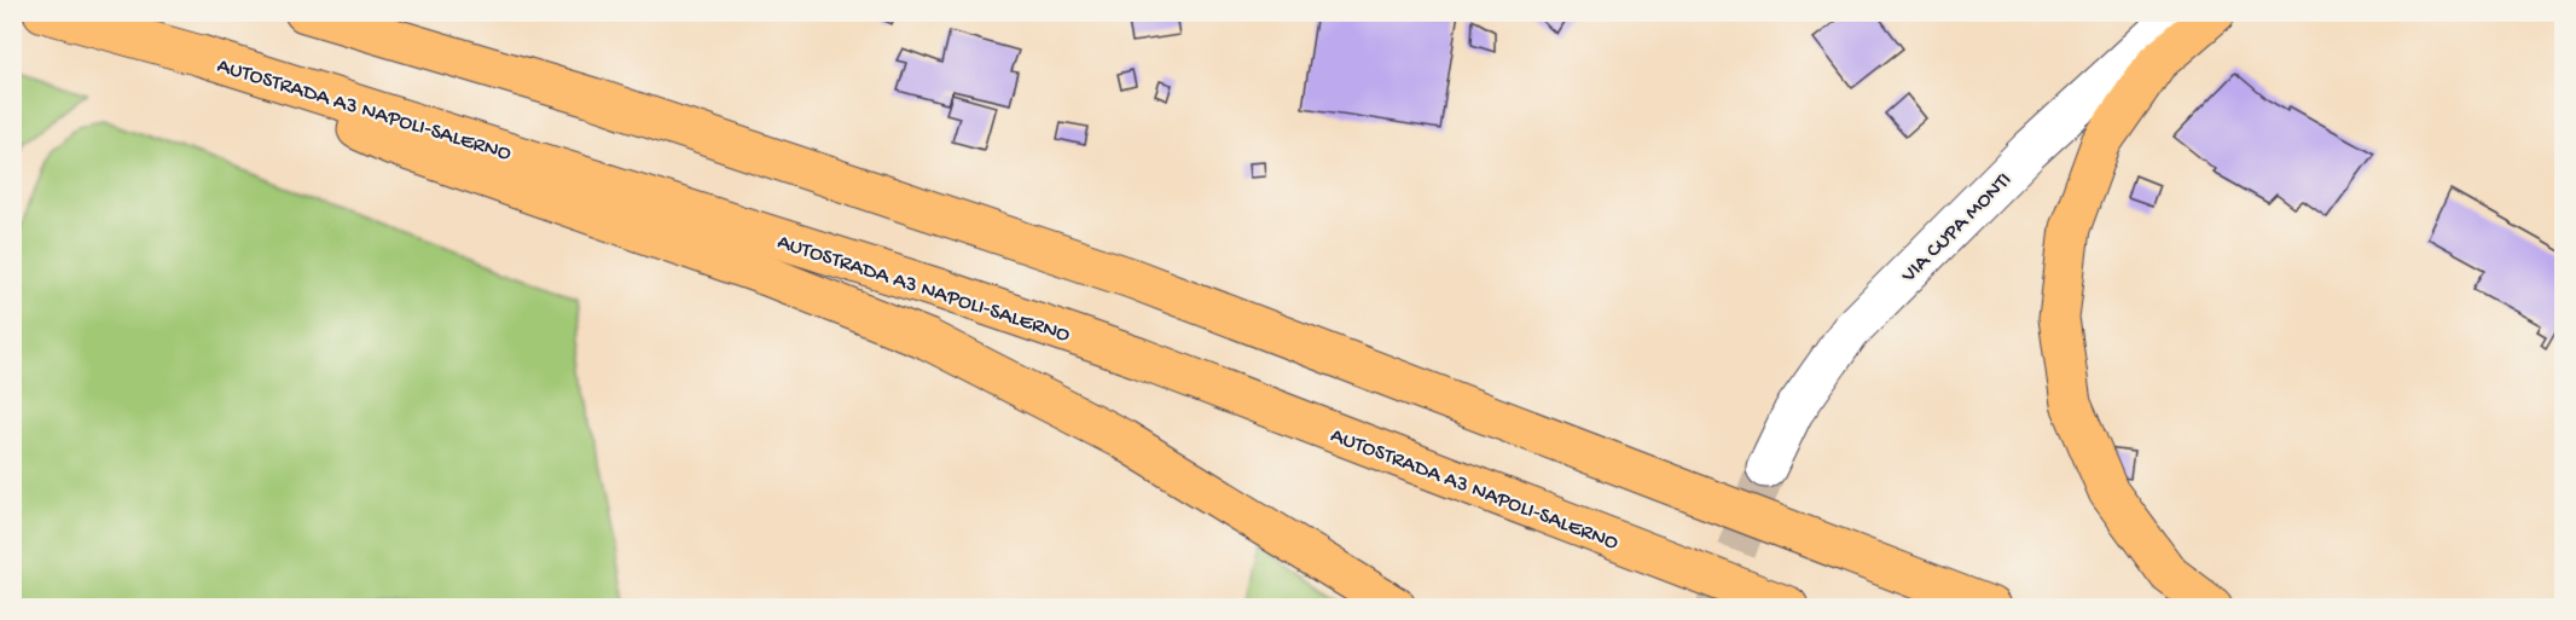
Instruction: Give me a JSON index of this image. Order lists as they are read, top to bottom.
{
  "streets": {
    "highway": ["AUTOSTRADA A3 NAPOLI-SALERNO"],
    "street": ["VIA CUPA MONTI"]
  }
}
